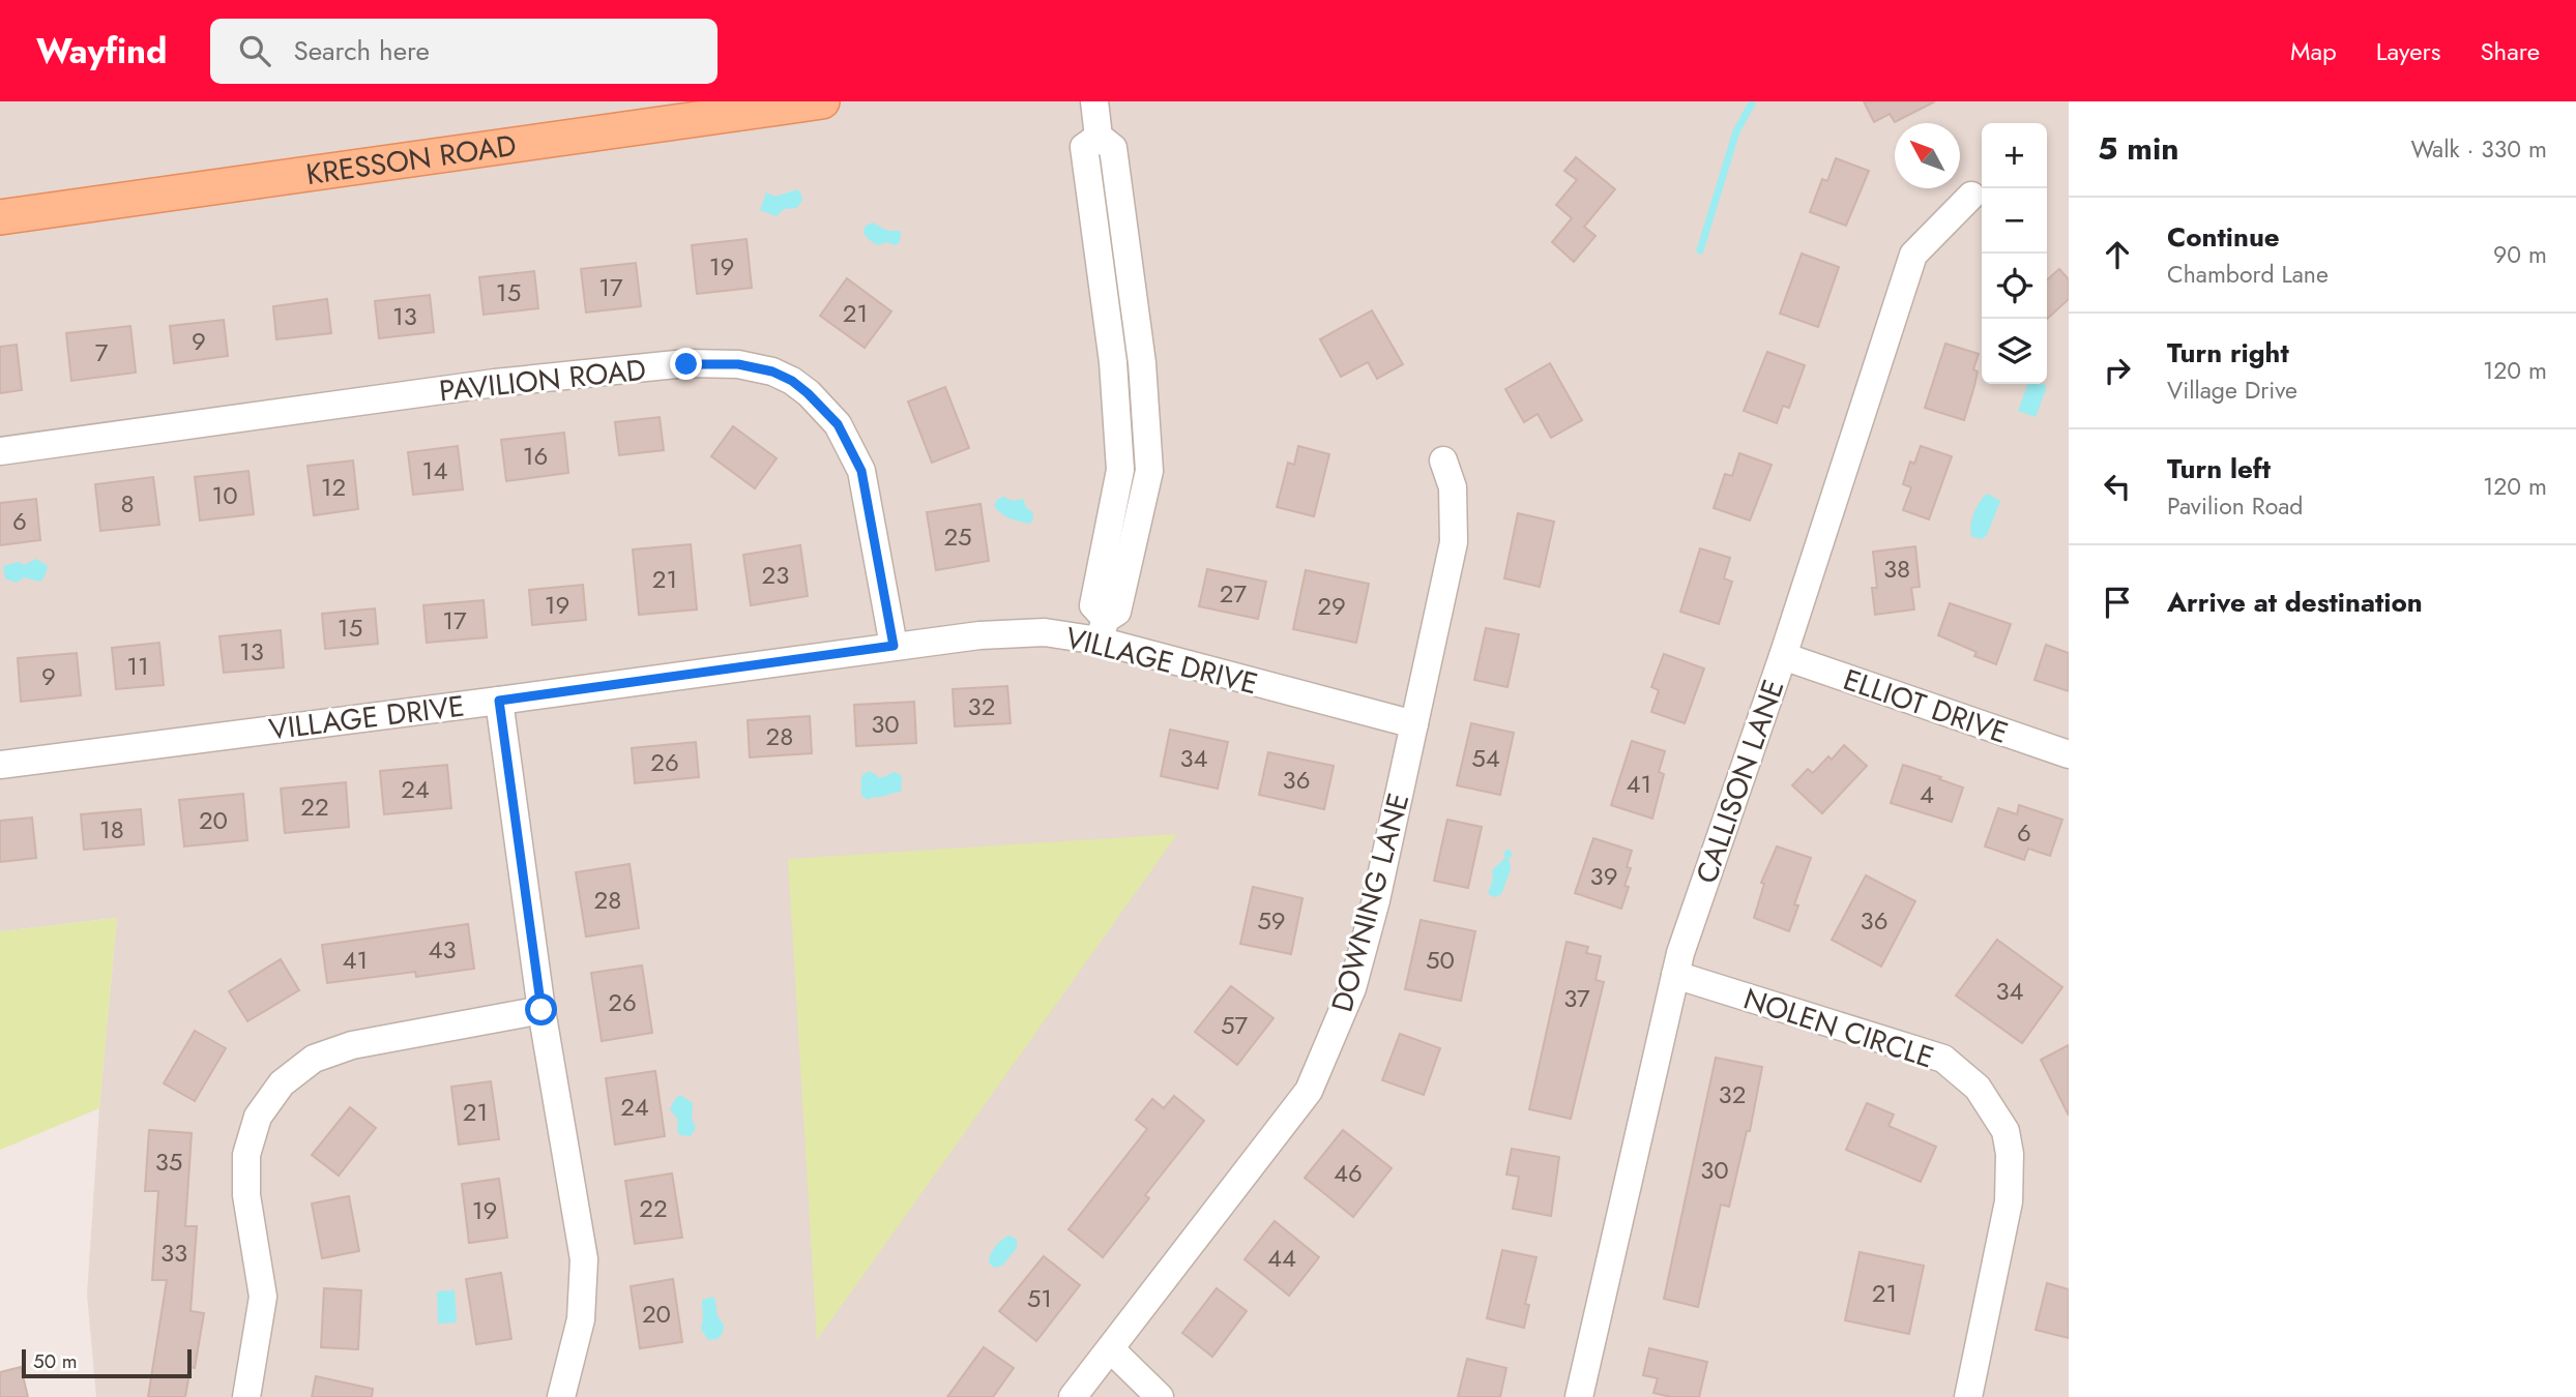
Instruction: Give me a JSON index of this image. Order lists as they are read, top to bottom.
{
  "streets": {
    "main road": ["KRESSON ROAD"],
    "street": [
      "PAVILION ROAD",
      "VILLAGE DRIVE",
      "ELLIOT DRIVE",
      "CALLISON LANE",
      "DOWNING LANE",
      "NOLEN CIRCLE"
    ]
  },
  "crossings": [
    ["PAVILION ROAD", "VILLAGE DRIVE"],
    ["VILLAGE DRIVE", "DOWNING LANE"],
    ["ELLIOT DRIVE", "CALLISON LANE"],
    ["CALLISON LANE", "NOLEN CIRCLE"]
  ],
  "house_numbers": [
    "19",
    "17",
    "15",
    "21",
    "13",
    "9",
    "7",
    "16",
    "14",
    "12",
    "10",
    "8",
    "6",
    "25",
    "38",
    "23",
    "21",
    "27",
    "19",
    "29",
    "17",
    "15",
    "13",
    "11",
    "9",
    "32",
    "30",
    "28",
    "34",
    "54",
    "26",
    "36",
    "41",
    "24",
    "4",
    "22",
    "20",
    "18",
    "6",
    "39",
    "28",
    "59",
    "36",
    "43",
    "41",
    "50",
    "34",
    "37",
    "26",
    "57",
    "32",
    "24",
    "21",
    "35",
    "30",
    "46",
    "22",
    "19",
    "33",
    "44",
    "21",
    "51",
    "20"
  ],
  "scale_bar": "50 m",
  "north": "top left",
  "page": {
    "header": "Wayfind",
    "search": "Search here",
    "nav": ["Map", "Layers", "Share"],
    "heading": ["5 min", "Walk · 330 m"],
    "map_buttons": ["+", "−"],
    "list": [
      ["Continue", "Chambord Lane", "90 m"],
      ["Turn right", "Village Drive", "120 m"],
      ["Turn left", "Pavilion Road", "120 m"],
      "Arrive at destination"
    ],
    "scale": "50 m"
  }
}
